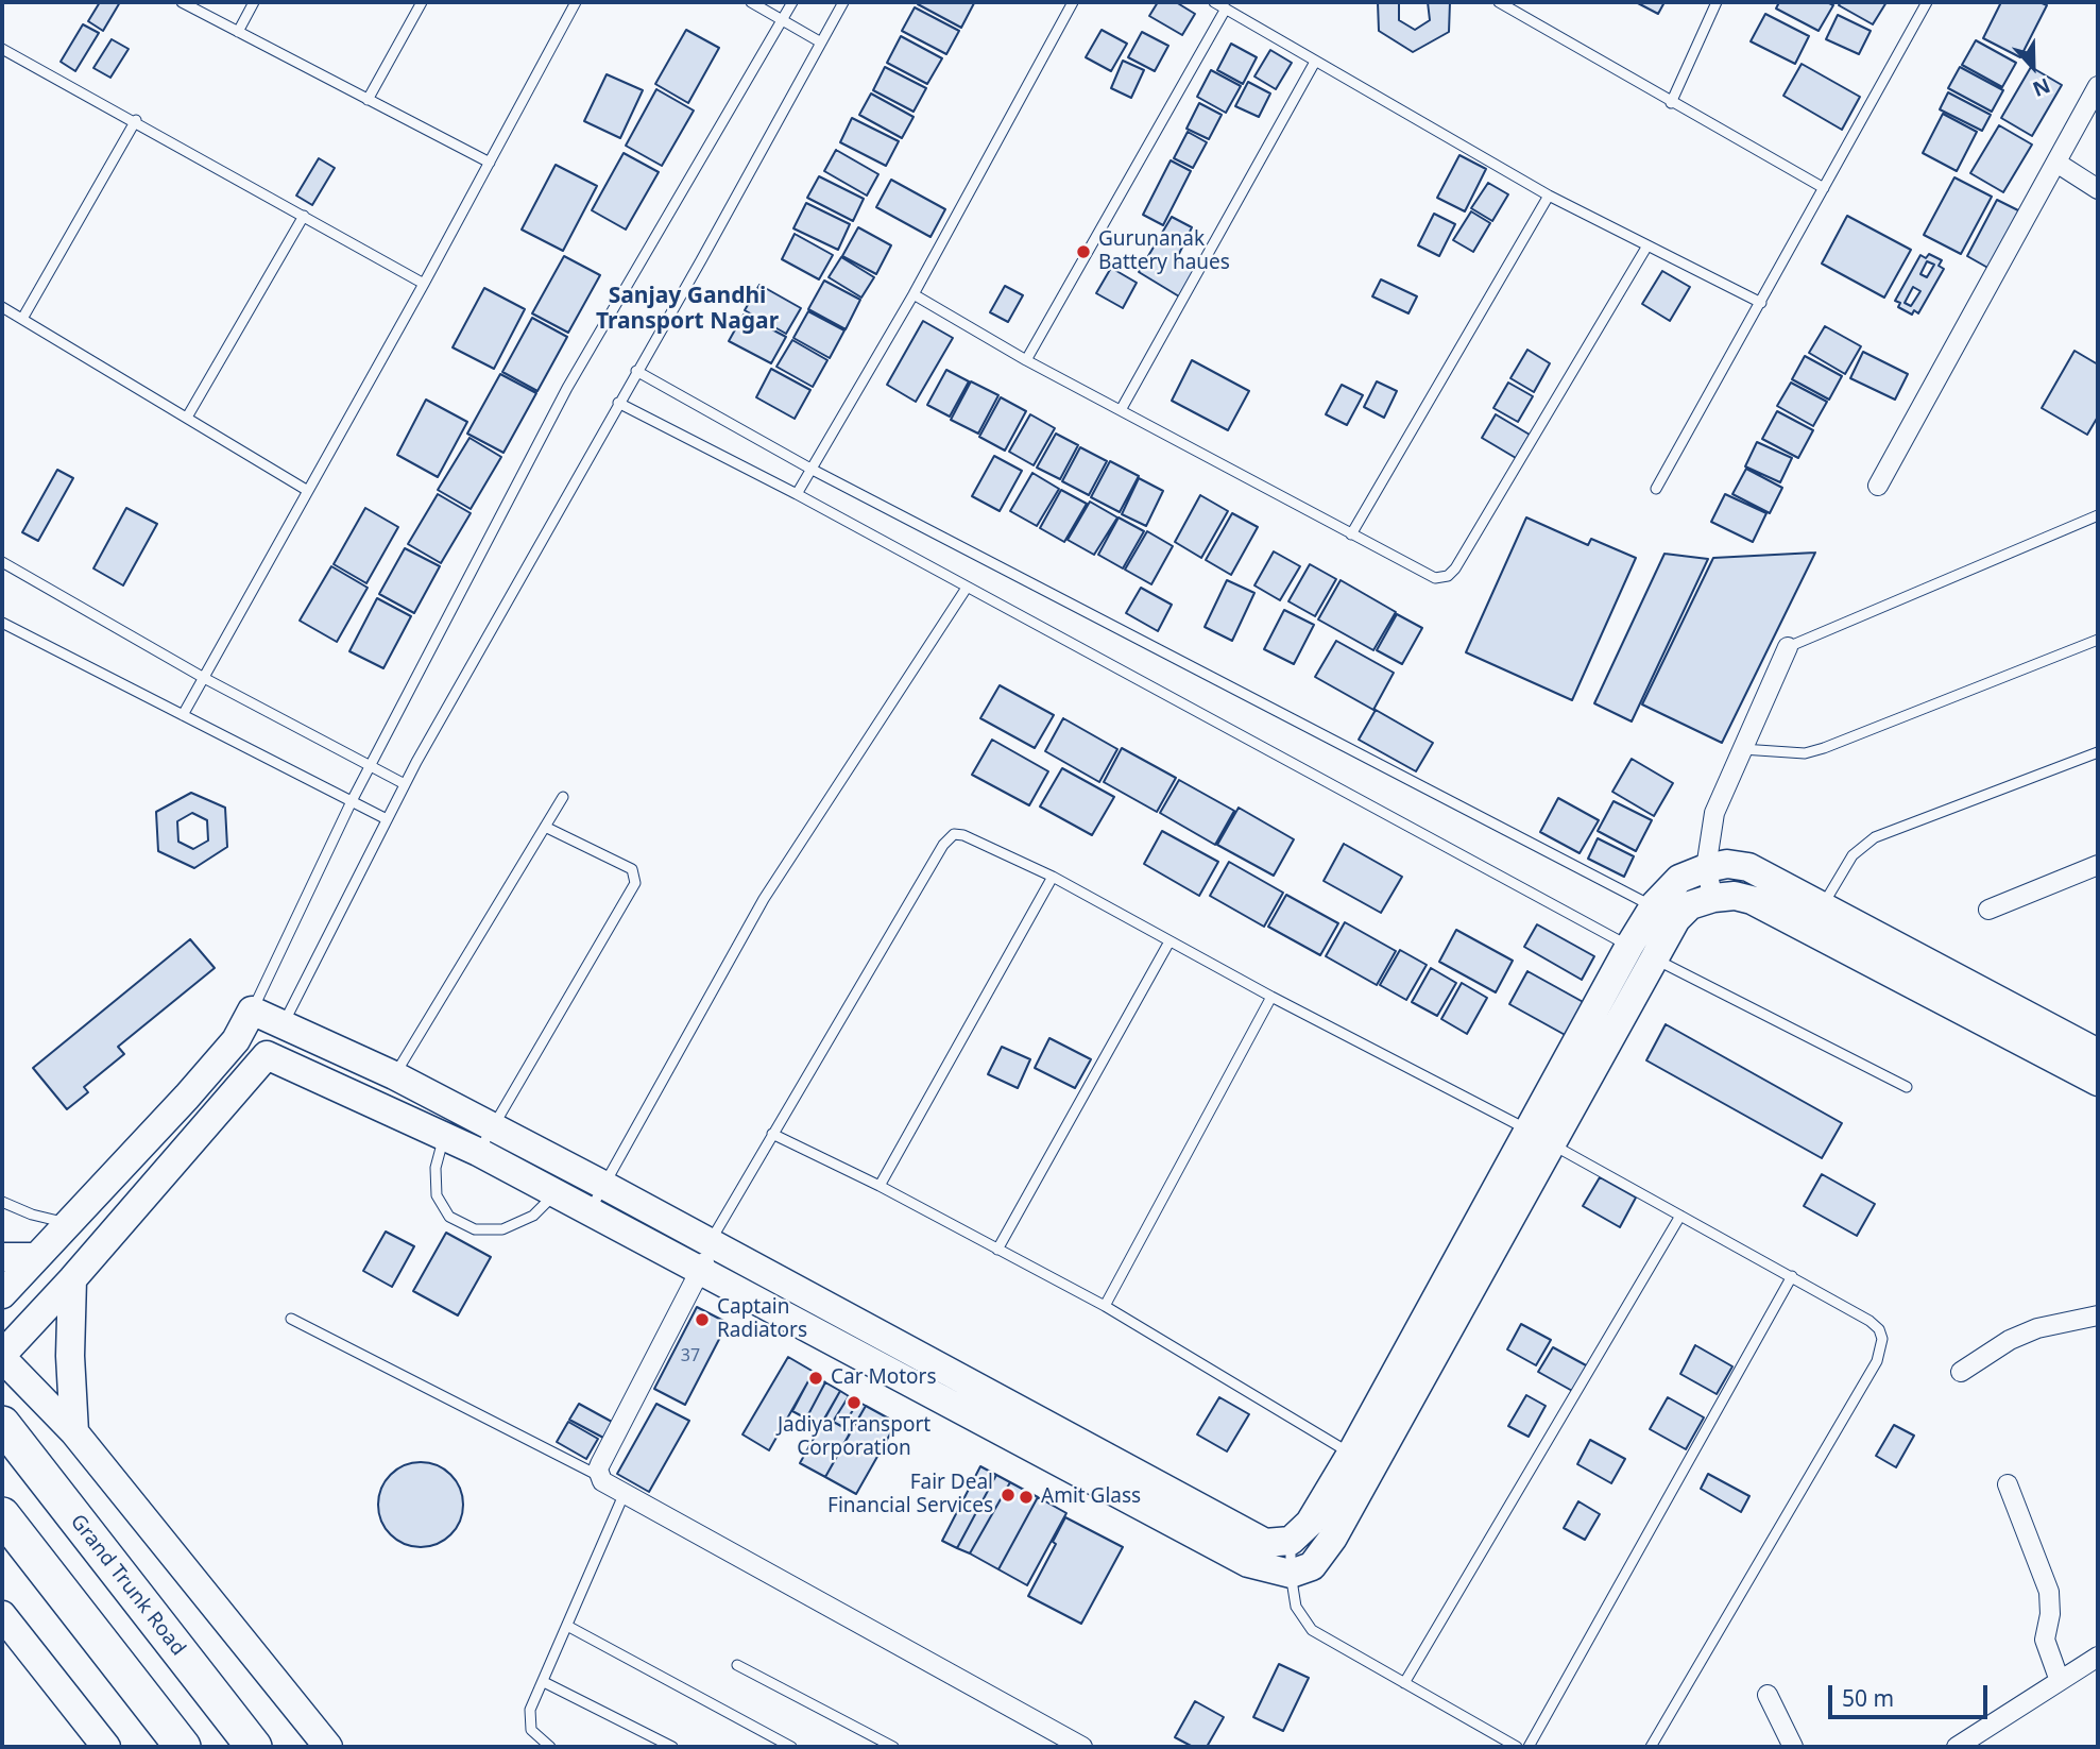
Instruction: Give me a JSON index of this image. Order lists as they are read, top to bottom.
{
  "streets": {
    "highway": ["Grand Trunk Road"]
  },
  "districts": ["Sanjay Gandhi Transport Nagar"],
  "places": [
    "Gurunanak Battery haues",
    "Captain Radiators",
    "Car Motors",
    "Jadiya Transport Corporation",
    "Fair Deal Financial Services",
    "Amit Glass"
  ],
  "house_numbers": ["37"],
  "scale_bar": "50 m",
  "north": "bottom"
}
